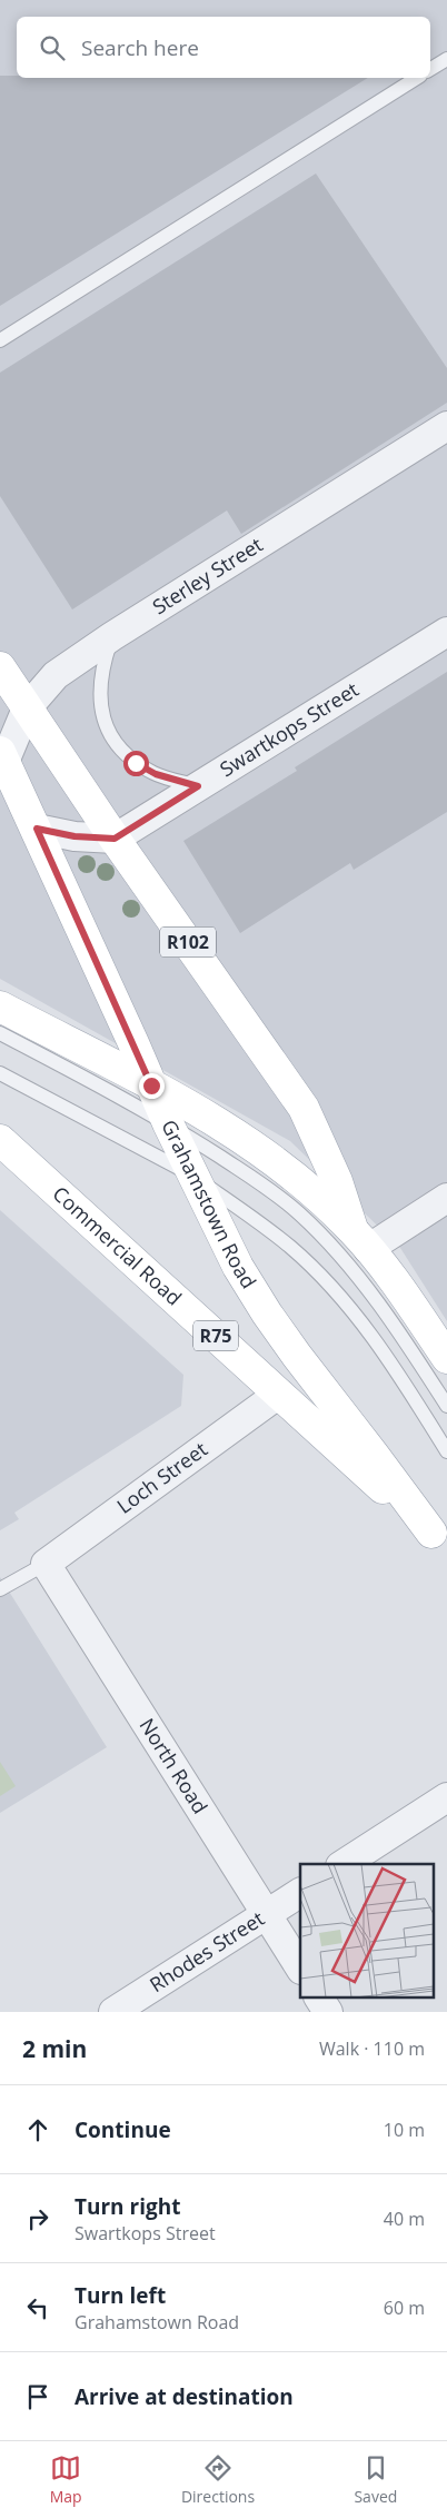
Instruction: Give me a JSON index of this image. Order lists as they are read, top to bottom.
{
  "streets": {
    "main road": [
      "R102",
      "Grahamstown Road",
      "Commercial Road",
      "R75"
    ],
    "street": [
      "Sterley Street",
      "Swartkops Street",
      "Loch Street",
      "North Road",
      "Rhodes Street"
    ]
  },
  "crossings": [
    ["Sterley Street", "R102"],
    ["Sterley Street", "Grahamstown Road"],
    ["Swartkops Street", "R102"],
    ["Grahamstown Road", "Commercial Road"],
    ["Commercial Road", "Loch Street"],
    ["Loch Street", "North Road"],
    ["North Road", "Rhodes Street"]
  ],
  "page": {
    "search": "Search here",
    "heading": ["2 min", "Walk · 110 m"],
    "list": [
      ["Continue", "10 m"],
      ["Turn right", "Swartkops Street", "40 m"],
      ["Turn left", "Grahamstown Road", "60 m"],
      "Arrive at destination"
    ],
    "nav": ["Map", "Directions", "Saved"]
  }
}
